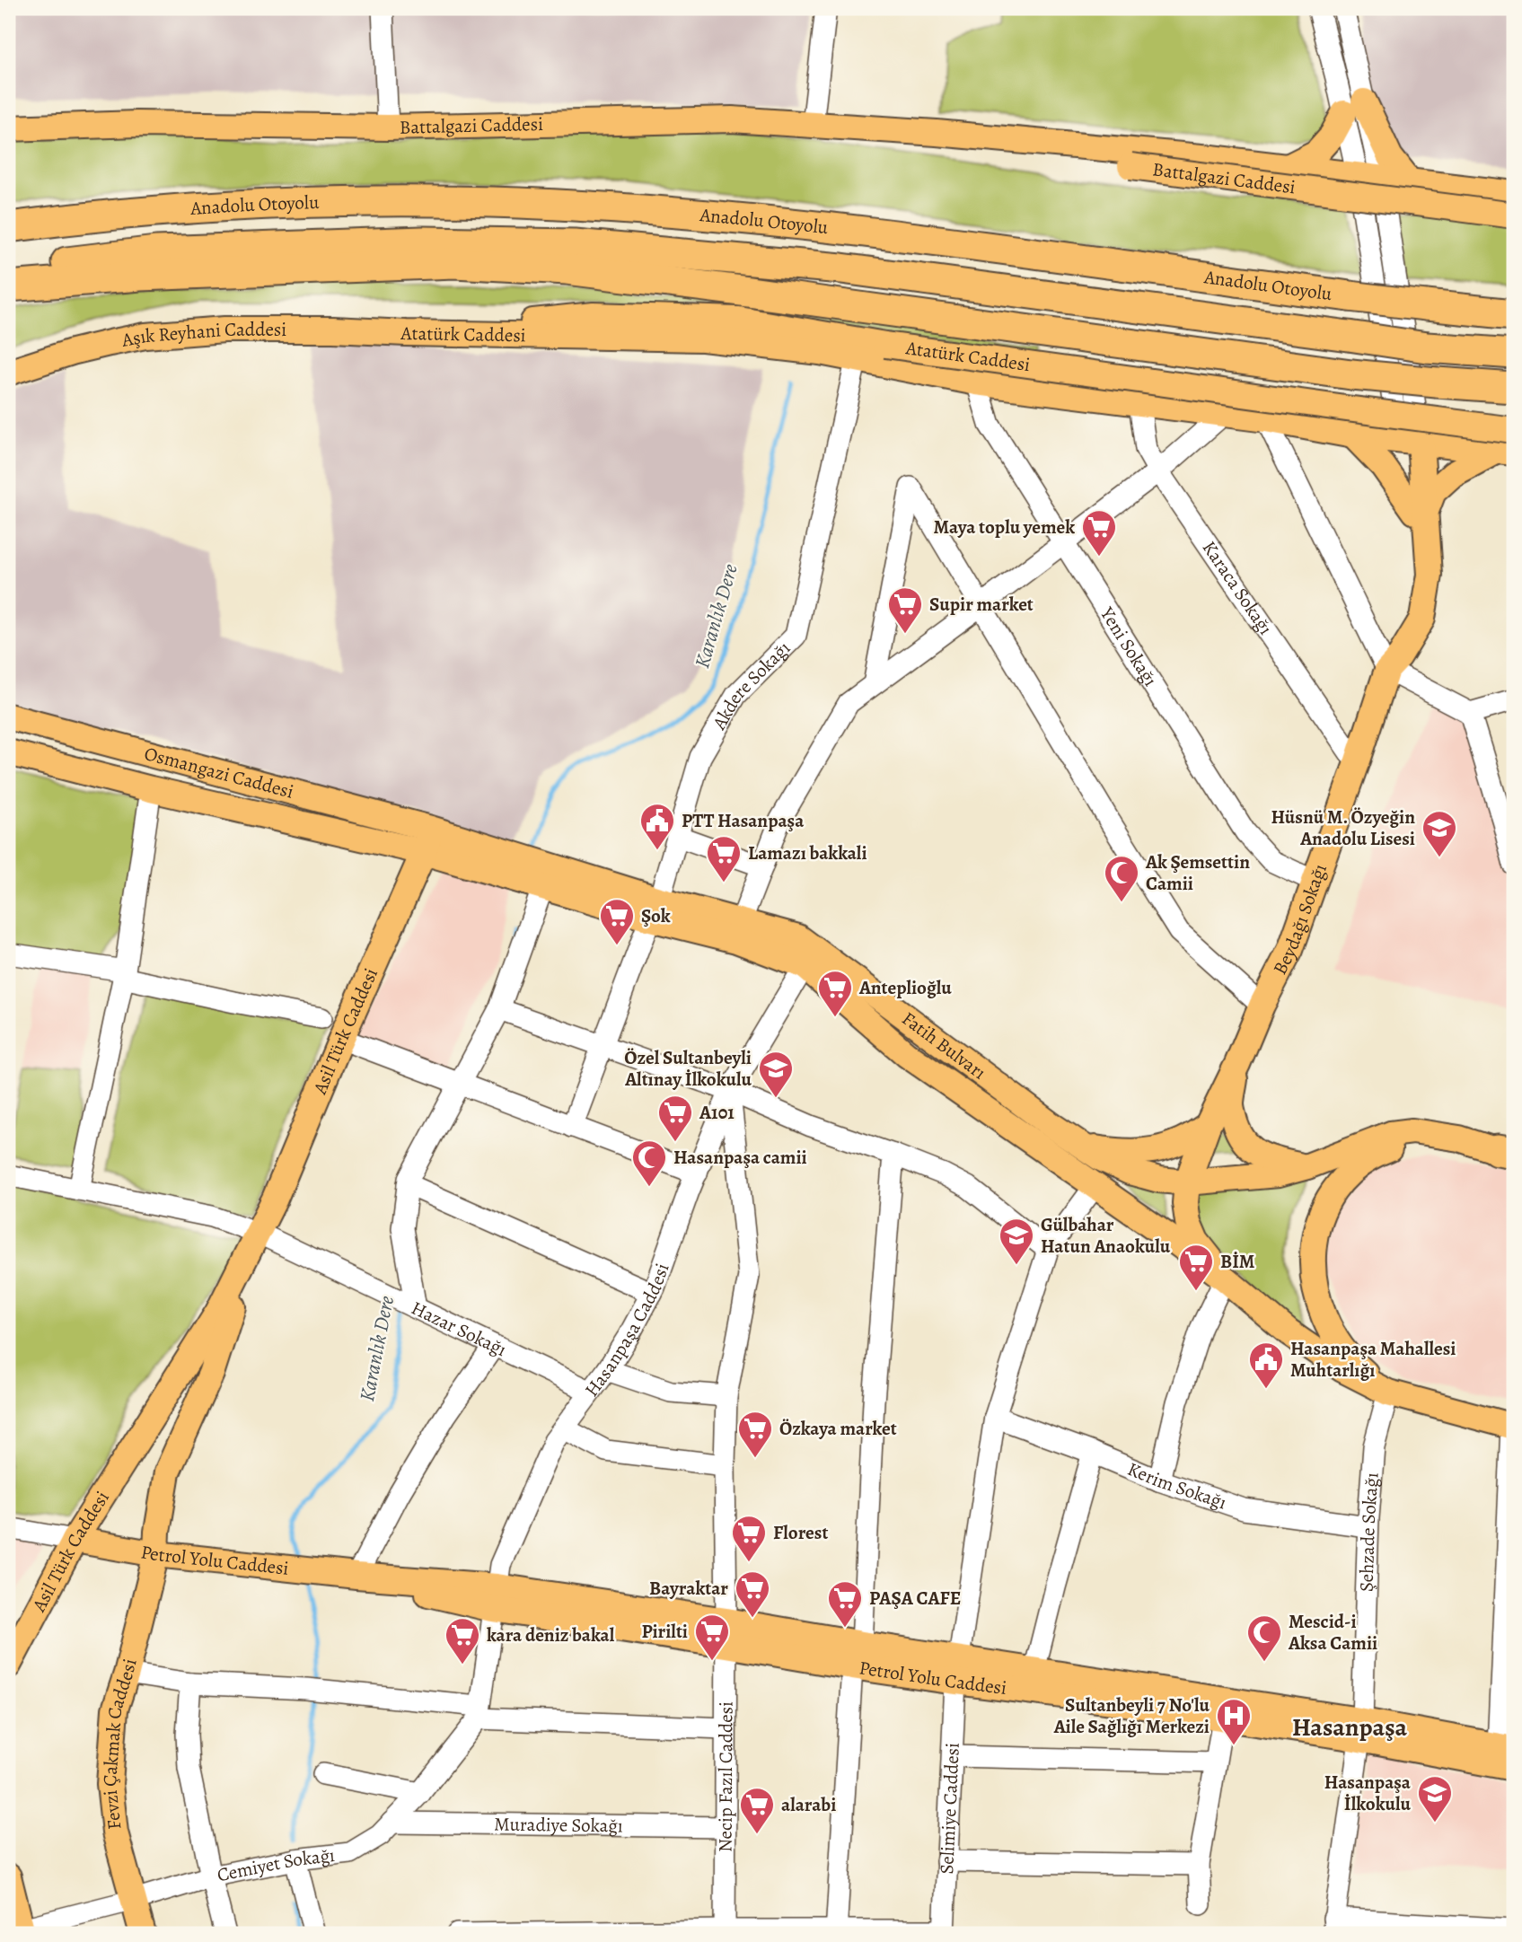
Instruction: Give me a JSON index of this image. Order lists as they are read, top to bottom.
{
  "streets": {
    "highway": ["Anadolu Otoyolu"],
    "main road": [
      "Battalgazi Caddesi",
      "Atatürk Caddesi",
      "Aşık Reyhani Caddesi",
      "Osmangazi Caddesi",
      "Beydağı Sokağı",
      "Asil Türk Caddesi",
      "Fatih Bulvarı",
      "Petrol Yolu Caddesi",
      "Fevzi Çakmak Caddesi"
    ],
    "street": [
      "Karaca Sokağı",
      "Yeni Sokağı",
      "Akdere Sokağı",
      "Hasanpaşa Caddesi",
      "Hazar Sokağı",
      "Kerim Sokağı",
      "Şehzade Sokağı",
      "Necip Fazıl Caddesi",
      "Selimiye Caddesi",
      "Muradiye Sokağı",
      "Cemiyet Sokağı"
    ]
  },
  "crossings": [
    ["Atatürk Caddesi", "Aşık Reyhani Caddesi"],
    ["Atatürk Caddesi", "Karaca Sokağı"],
    ["Atatürk Caddesi", "Yeni Sokağı"],
    ["Atatürk Caddesi", "Akdere Sokağı"],
    ["Karaca Sokağı", "Beydağı Sokağı"],
    ["Yeni Sokağı", "Beydağı Sokağı"],
    ["Akdere Sokağı", "Fatih Bulvarı"],
    ["Osmangazi Caddesi", "Asil Türk Caddesi"],
    ["Osmangazi Caddesi", "Fatih Bulvarı"],
    ["Beydağı Sokağı", "Fatih Bulvarı"],
    ["Asil Türk Caddesi", "Fatih Bulvarı"],
    ["Asil Türk Caddesi", "Hazar Sokağı"],
    ["Asil Türk Caddesi", "Petrol Yolu Caddesi"],
    ["Asil Türk Caddesi", "Fevzi Çakmak Caddesi"],
    ["Fatih Bulvarı", "Hasanpaşa Caddesi"],
    ["Fatih Bulvarı", "Şehzade Sokağı"],
    ["Fatih Bulvarı", "Selimiye Caddesi"],
    ["Hasanpaşa Caddesi", "Hazar Sokağı"],
    ["Hasanpaşa Caddesi", "Petrol Yolu Caddesi"],
    ["Hasanpaşa Caddesi", "Necip Fazıl Caddesi"],
    ["Hasanpaşa Caddesi", "Cemiyet Sokağı"],
    ["Kerim Sokağı", "Şehzade Sokağı"],
    ["Kerim Sokağı", "Selimiye Caddesi"],
    ["Şehzade Sokağı", "Petrol Yolu Caddesi"],
    ["Petrol Yolu Caddesi", "Fevzi Çakmak Caddesi"],
    ["Petrol Yolu Caddesi", "Necip Fazıl Caddesi"],
    ["Petrol Yolu Caddesi", "Selimiye Caddesi"],
    ["Fevzi Çakmak Caddesi", "Cemiyet Sokağı"],
    ["Necip Fazıl Caddesi", "Muradiye Sokağı"],
    ["Muradiye Sokağı", "Cemiyet Sokağı"]
  ],
  "districts": ["Hasanpaşa"],
  "water": ["Karanlık Dere"],
  "places": {
    "supermarket": [
      "Maya toplu yemek",
      "Supir market",
      "Lamazı bakkali",
      "Şok",
      "Anteplioğlu",
      "A101",
      "BİM",
      "Özkaya market",
      "Florest",
      "Bayraktar",
      "PAŞA CAFE",
      "Pirilti",
      "kara deniz bakal",
      "alarabi"
    ],
    "public building": ["PTT Hasanpaşa", "Hasanpaşa Mahallesi Muhtarlığı"],
    "school or university": [
      "Hüsnü M. Özyeğin Anadolu Lisesi",
      "Özel Sultanbeyli Altınay İlkokulu",
      "Gülbahar Hatun Anaokulu",
      "Hasanpaşa İlkokulu"
    ],
    "mosque": ["Ak Şemsettin Camii", "Hasanpaşa camii", "Mescid-i Aksa Camii"],
    "hospital": ["Sultanbeyli 7 No'lu Aile Sağlığı Merkezi"]
  }
}
